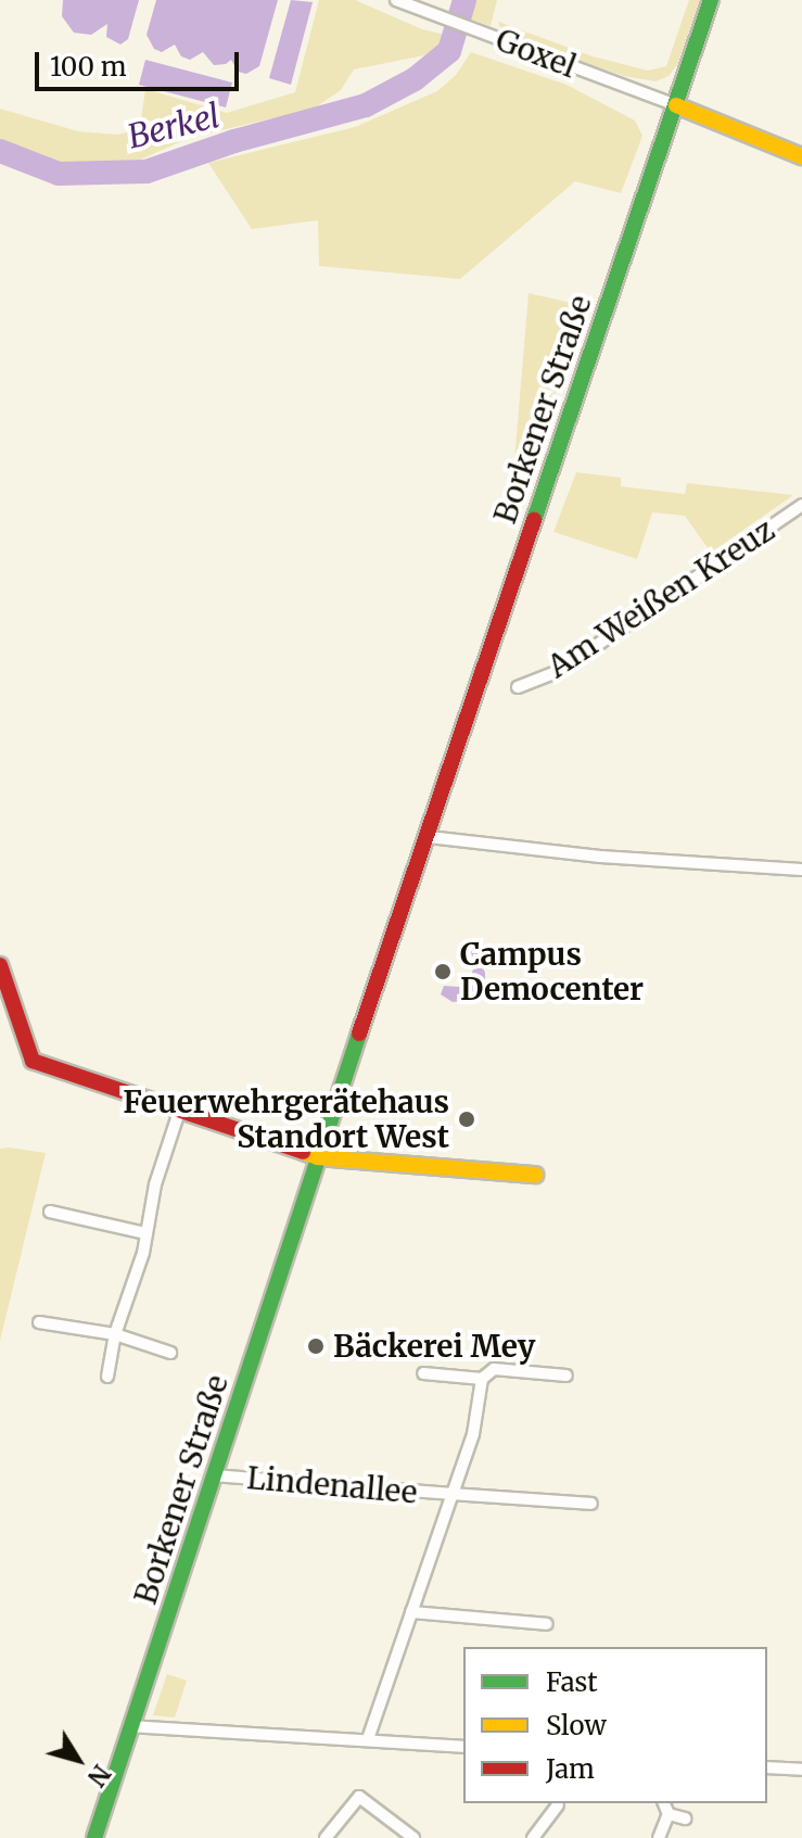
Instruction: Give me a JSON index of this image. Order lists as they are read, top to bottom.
{
  "streets": {
    "street": [
      "Goxel",
      "Borkener Straße",
      "Am Weißen Kreuz",
      "Lindenallee"
    ]
  },
  "crossings": [
    ["Goxel", "Borkener Straße"],
    ["Borkener Straße", "Lindenallee"]
  ],
  "water": ["Berkel"],
  "places": ["Campus Democenter", "Feuerwehrgerätehaus Standort West", "Bäckerei Mey"],
  "legend": ["Fast", "Slow", "Jam"],
  "scale_bar": "100 m",
  "north": "bottom right"
}
